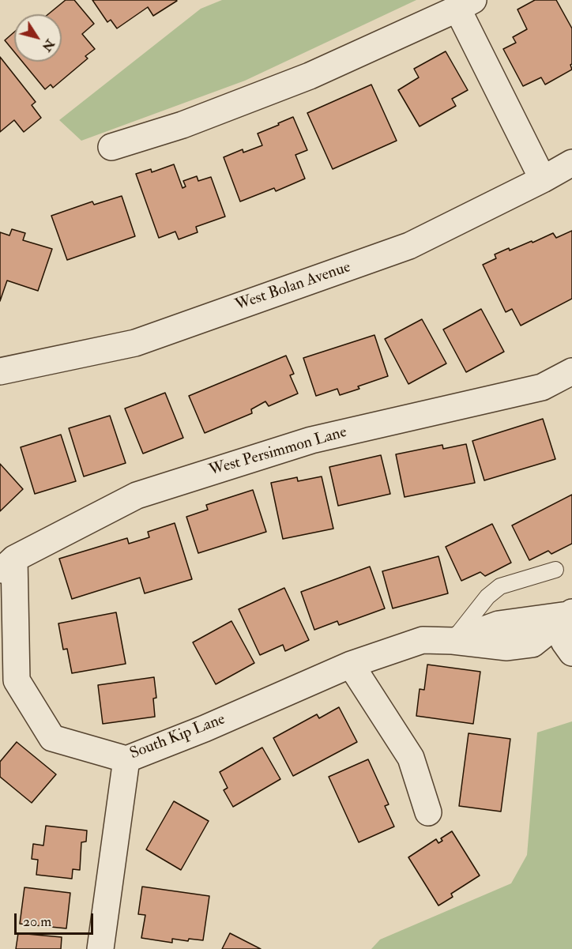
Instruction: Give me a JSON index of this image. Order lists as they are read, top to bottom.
{
  "streets": {
    "street": ["West Bolan Avenue", "West Persimmon Lane", "South Kip Lane"]
  },
  "crossings": [
    ["West Persimmon Lane", "South Kip Lane"]
  ],
  "scale_bar": "20 m",
  "north": "bottom right"
}
